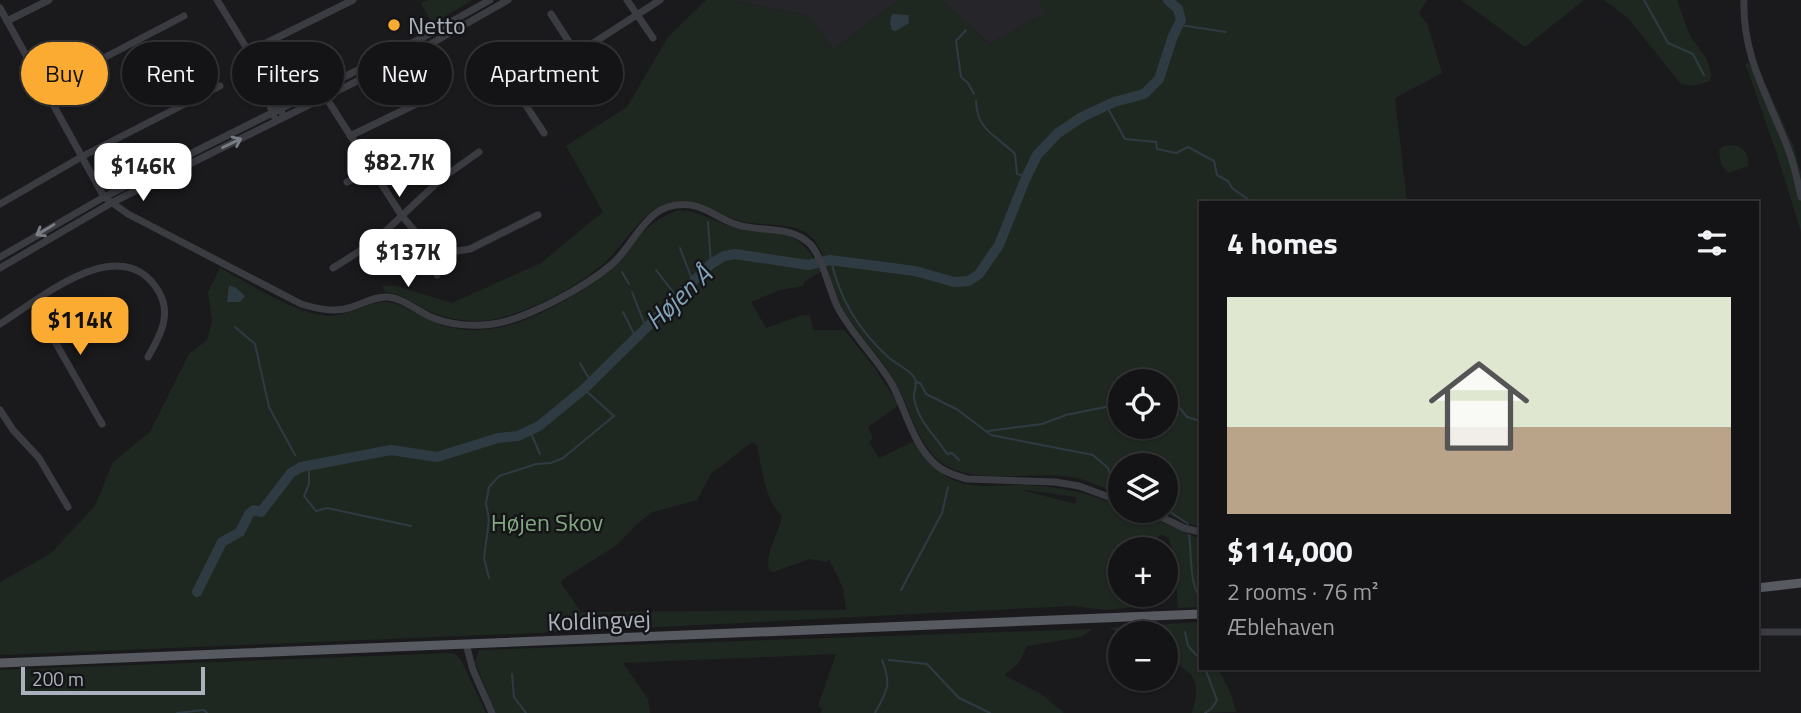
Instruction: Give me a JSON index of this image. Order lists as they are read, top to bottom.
{
  "streets": {
    "main road": ["Koldingvej"]
  },
  "water": ["Højen Å"],
  "parks": ["Højen Skov"],
  "places": ["Netto"],
  "scale_bar": "200 m",
  "page": {
    "chip": [
      "Buy",
      "Rent",
      "Filters",
      "New",
      "Apartment"
    ],
    "price": [
      "$82.7K",
      "$146K",
      "$137K",
      "$114K"
    ],
    "heading": "4 homes",
    "list": [
      {
        "name": "$114,000",
        "note": "2 rooms · 76 m² · Æblehaven"
      }
    ],
    "map_buttons": ["+", "−"],
    "scale": "200 m"
  }
}
